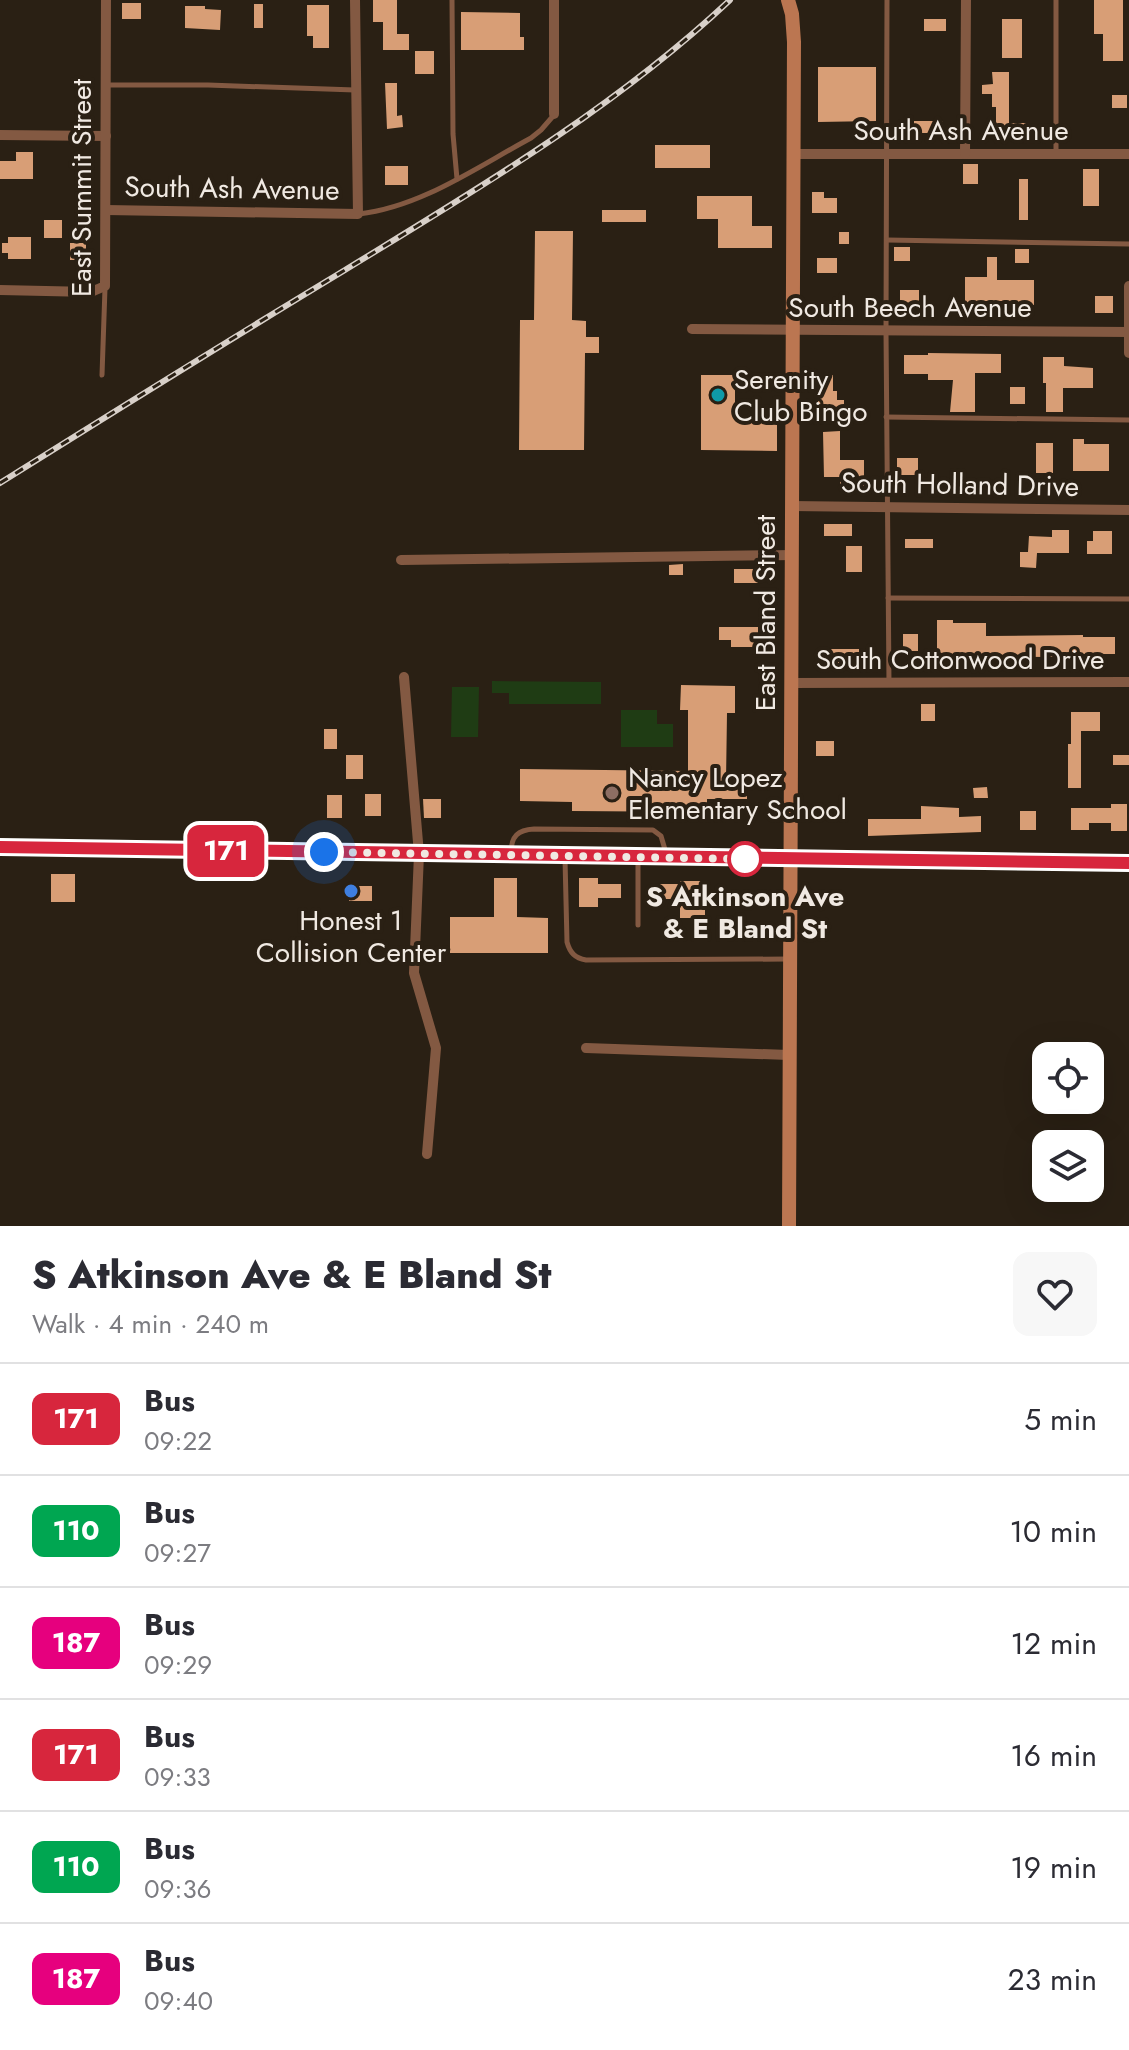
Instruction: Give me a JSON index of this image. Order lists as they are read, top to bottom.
{
  "streets": {
    "street": [
      "South Ash Avenue",
      "East Summit Street",
      "South Beech Avenue",
      "South Holland Drive",
      "East Bland Street",
      "South Cottonwood Drive"
    ]
  },
  "crossings": [
    ["South Ash Avenue", "East Summit Street"],
    ["South Ash Avenue", "East Bland Street"],
    ["South Beech Avenue", "East Bland Street"],
    ["South Holland Drive", "East Bland Street"],
    ["East Bland Street", "South Cottonwood Drive"]
  ],
  "places": [
    "Serenity Club Bingo",
    "Nancy Lopez Elementary School",
    "S Atkinson Ave & E Bland St",
    "Honest 1 Collision Center"
  ],
  "lines": ["bus line 171"],
  "page": {
    "on_map": "171",
    "heading": ["S Atkinson Ave & E Bland St", "Walk · 4 min · 240 m"],
    "list": [
      {
        "mark": "171",
        "name": "Bus",
        "note": "09:22",
        "value": "5 min"
      },
      {
        "mark": "110",
        "name": "Bus",
        "note": "09:27",
        "value": "10 min"
      },
      {
        "mark": "187",
        "name": "Bus",
        "note": "09:29",
        "value": "12 min"
      },
      {
        "mark": "171",
        "name": "Bus",
        "note": "09:33",
        "value": "16 min"
      },
      {
        "mark": "110",
        "name": "Bus",
        "note": "09:36",
        "value": "19 min"
      },
      {
        "mark": "187",
        "name": "Bus",
        "note": "09:40",
        "value": "23 min"
      }
    ]
  }
}
